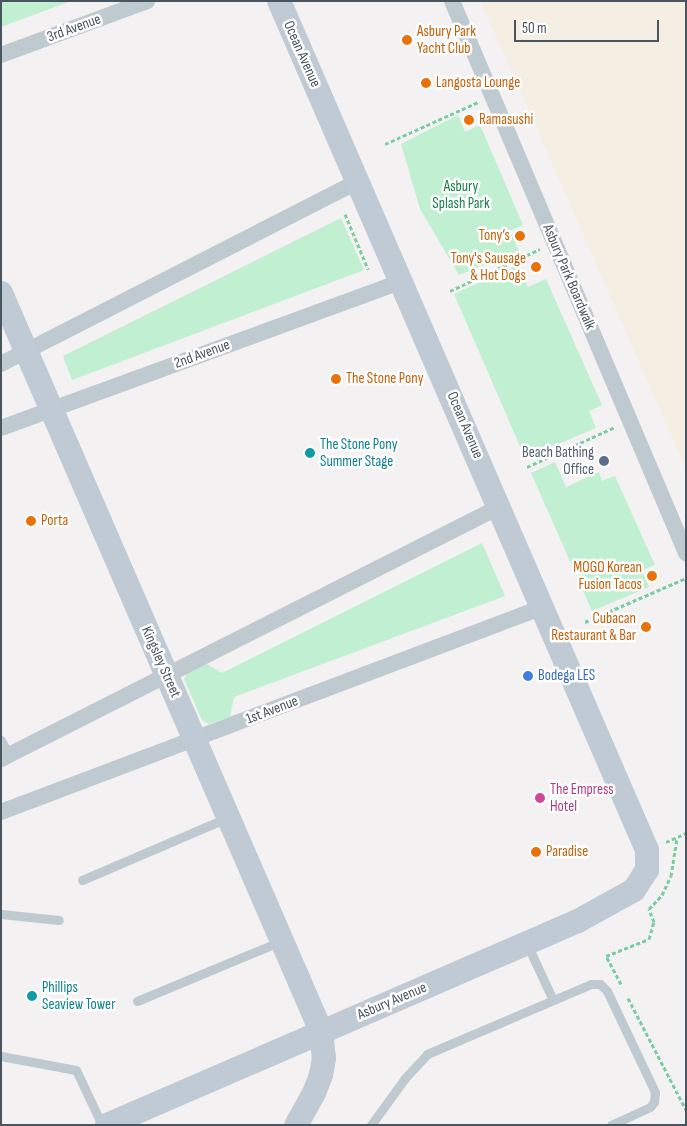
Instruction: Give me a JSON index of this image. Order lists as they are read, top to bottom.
{
  "streets": {
    "street": [
      "3rd Avenue",
      "Ocean Avenue",
      "Asbury Park Boardwalk",
      "2nd Avenue",
      "Kingsley Street",
      "1st Avenue",
      "Asbury Avenue"
    ]
  },
  "crossings": [
    ["Ocean Avenue", "2nd Avenue"],
    ["Ocean Avenue", "1st Avenue"],
    ["Ocean Avenue", "Asbury Avenue"],
    ["2nd Avenue", "Kingsley Street"],
    ["Kingsley Street", "1st Avenue"],
    ["Kingsley Street", "Asbury Avenue"]
  ],
  "parks": ["Asbury Splash Park"],
  "places": [
    "Asbury Park Yacht Club",
    "Langosta Lounge",
    "Ramasushi",
    "Tony’s",
    "Tony's Sausage & Hot Dogs",
    "The Stone Pony",
    "The Stone Pony Summer Stage",
    "Beach Bathing Office",
    "Porta",
    "MOGO Korean Fusion Tacos",
    "Cubacan Restaurant & Bar",
    "Bodega LES",
    "The Empress Hotel",
    "Paradise",
    "Phillips Seaview Tower"
  ],
  "scale_bar": "50 m"
}
